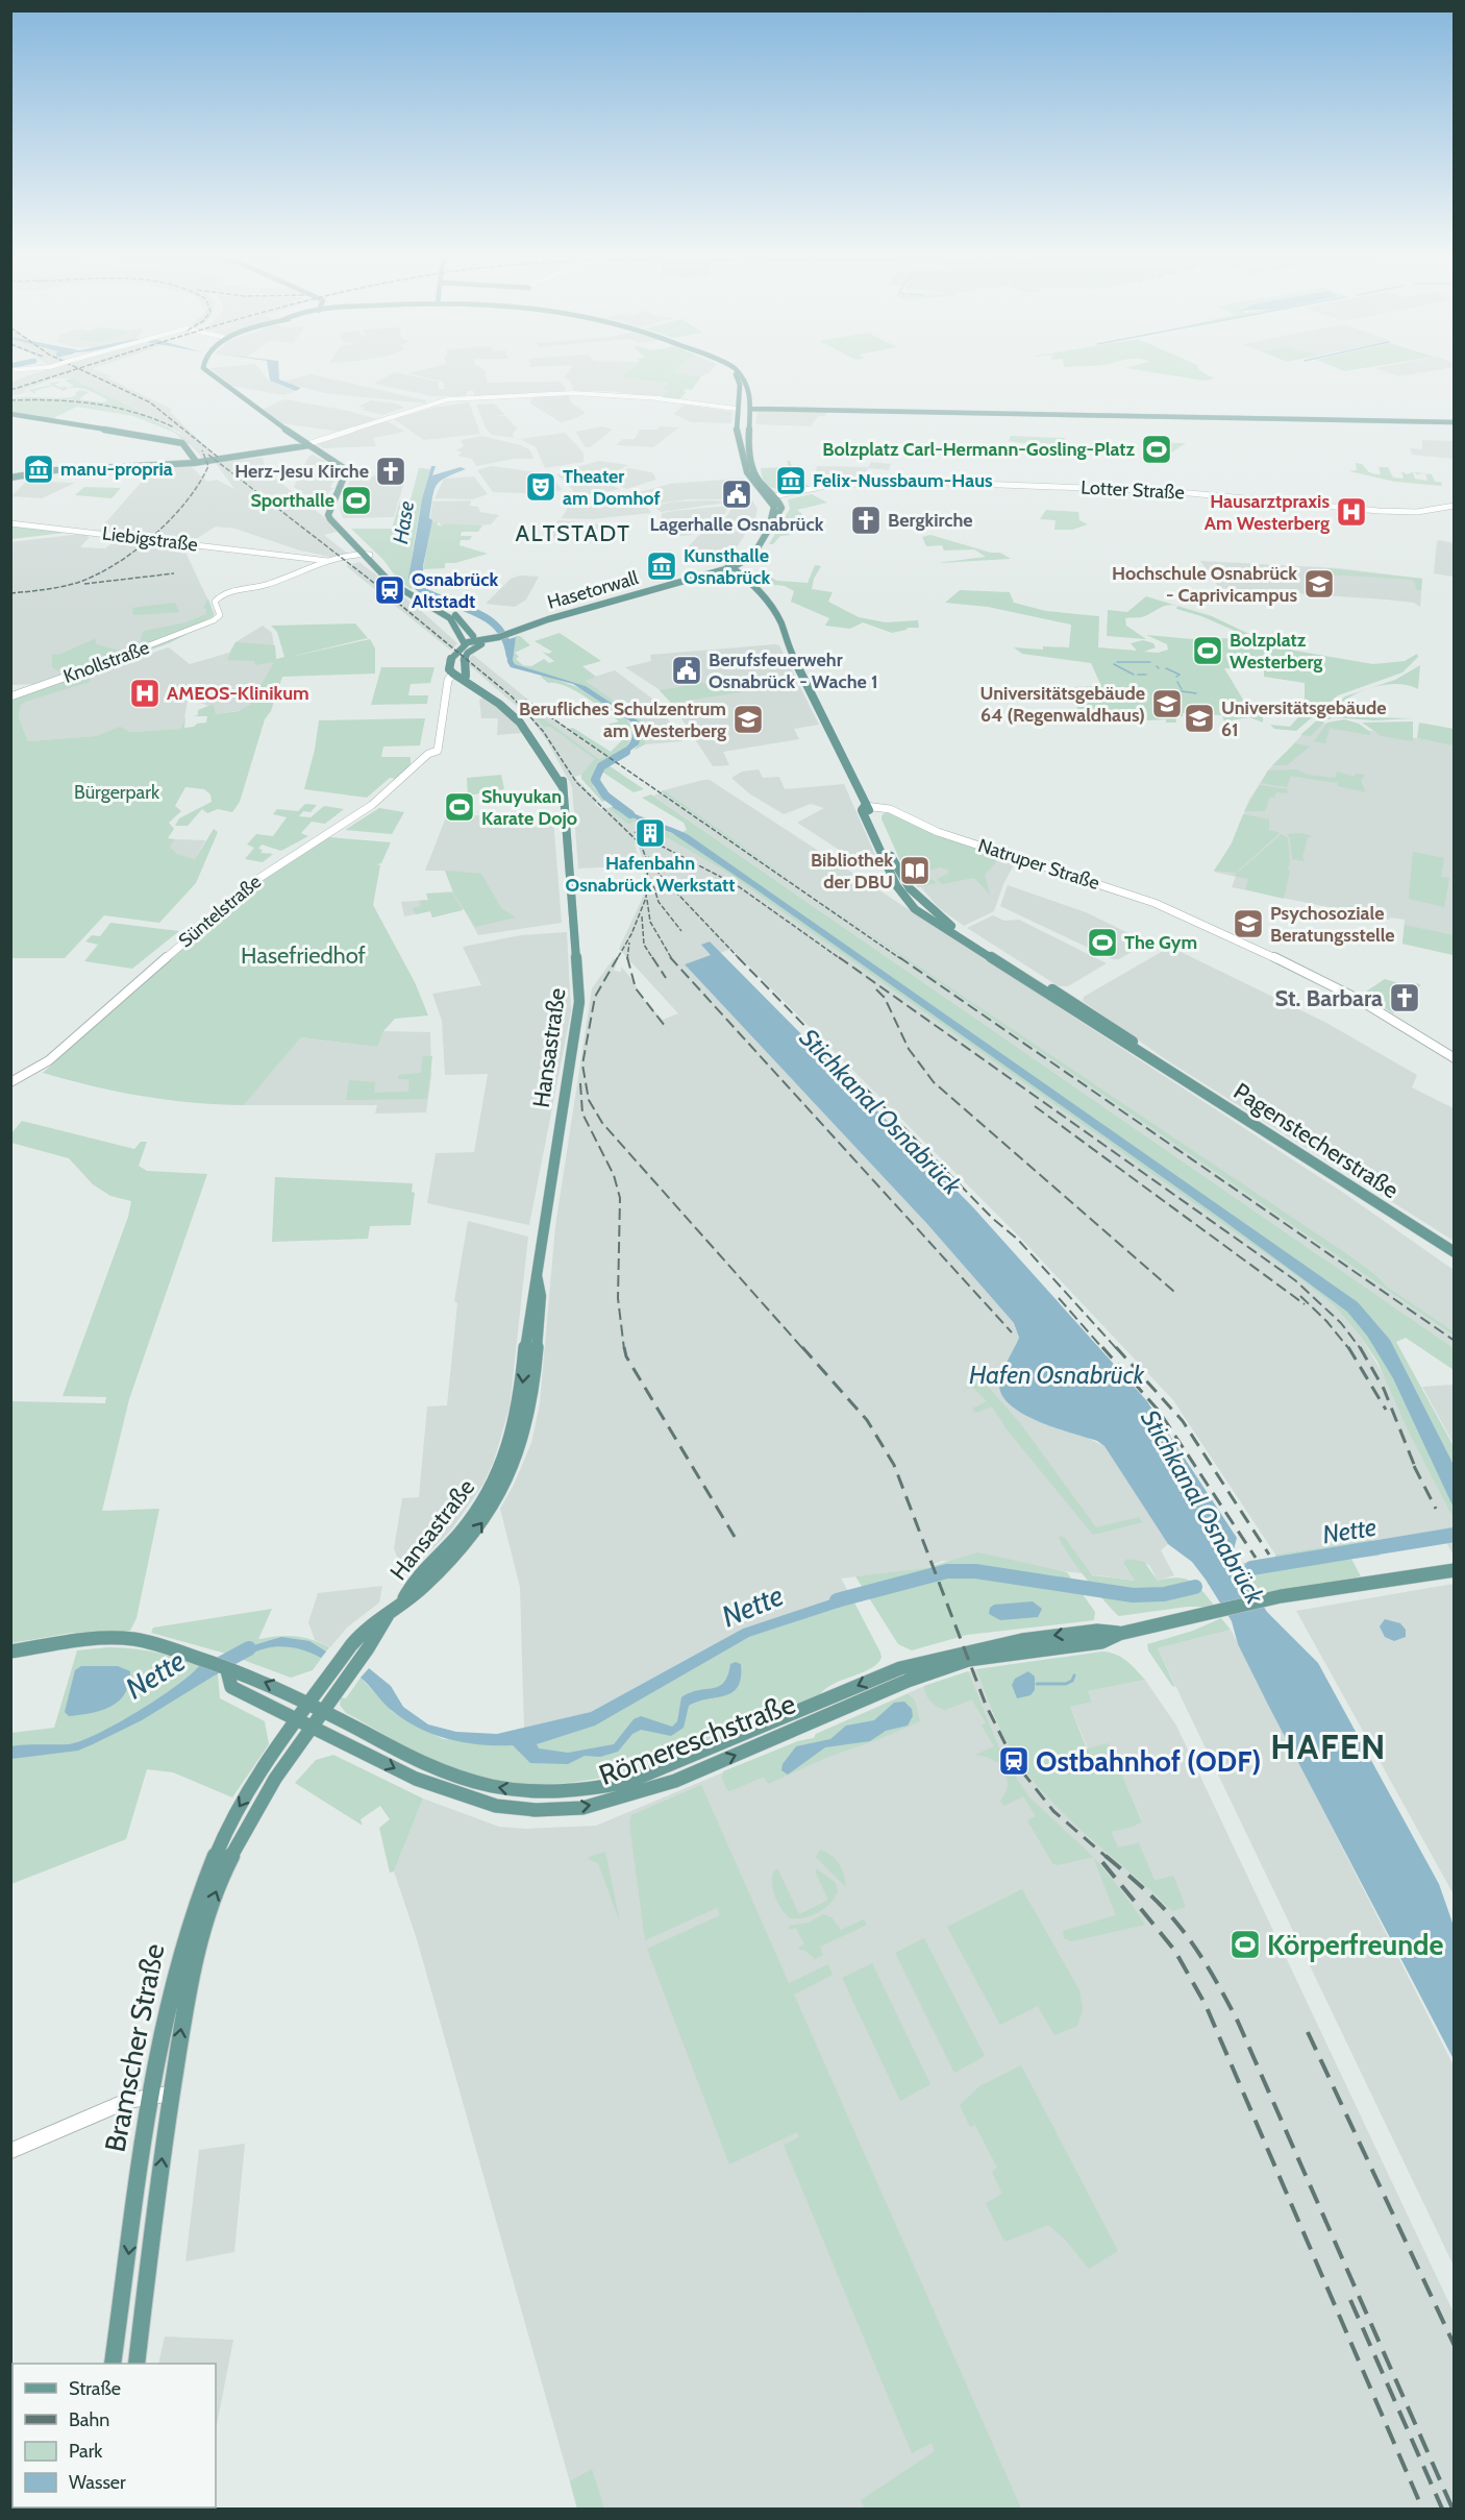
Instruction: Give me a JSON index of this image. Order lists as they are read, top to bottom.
{
  "streets": {
    "main road": [
      "Hasetorwall",
      "Hansastraße",
      "Pagenstecherstraße",
      "Römereschstraße",
      "Bramscher Straße"
    ],
    "street": [
      "Lotter Straße",
      "Liebigstraße",
      "Knollstraße",
      "Natruper Straße",
      "Süntelstraße"
    ]
  },
  "crossings": [
    ["Lotter Straße", "Hasetorwall"],
    ["Liebigstraße", "Knollstraße"],
    ["Süntelstraße", "Hansastraße"],
    ["Hansastraße", "Bramscher Straße"],
    ["Römereschstraße", "Bramscher Straße"]
  ],
  "districts": ["ALTSTADT", "HAFEN"],
  "water": [
    "Hase",
    "Stichkanal Osnabrück",
    "Hafen Osnabrück",
    "Nette"
  ],
  "parks": ["Bürgerpark", "Hasefriedhof"],
  "places": {
    "sports": [
      "Bolzplatz Carl-Hermann-Gosling-Platz",
      "Sporthalle",
      "Bolzplatz Westerberg",
      "Shuyukan Karate Dojo",
      "The Gym",
      "Körperfreunde"
    ],
    "museum": ["manu-propria", "Felix-Nussbaum-Haus", "Kunsthalle Osnabrück"],
    "church": ["Herz-Jesu Kirche", "Bergkirche", "St. Barbara"],
    "theatre": ["Theater am Domhof"],
    "public building": ["Lagerhalle Osnabrück", "Berufsfeuerwehr Osnabrück - Wache 1"],
    "hospital": ["Hausarztpraxis Am Westerberg", "AMEOS-Klinikum"],
    "school or university": [
      "Hochschule Osnabrück - Caprivicampus",
      "Universitätsgebäude 64 (Regenwaldhaus)",
      "Universitätsgebäude 61",
      "Berufliches Schulzentrum am Westerberg",
      "Psychosoziale Beratungsstelle"
    ],
    "station": ["Osnabrück Altstadt", "Ostbahnhof (ODF)"],
    "building": ["Hafenbahn Osnabrück Werkstatt"],
    "library": ["Bibliothek der DBU"]
  },
  "legend": [
    "Straße",
    "Bahn",
    "Park",
    "Wasser"
  ]
}
